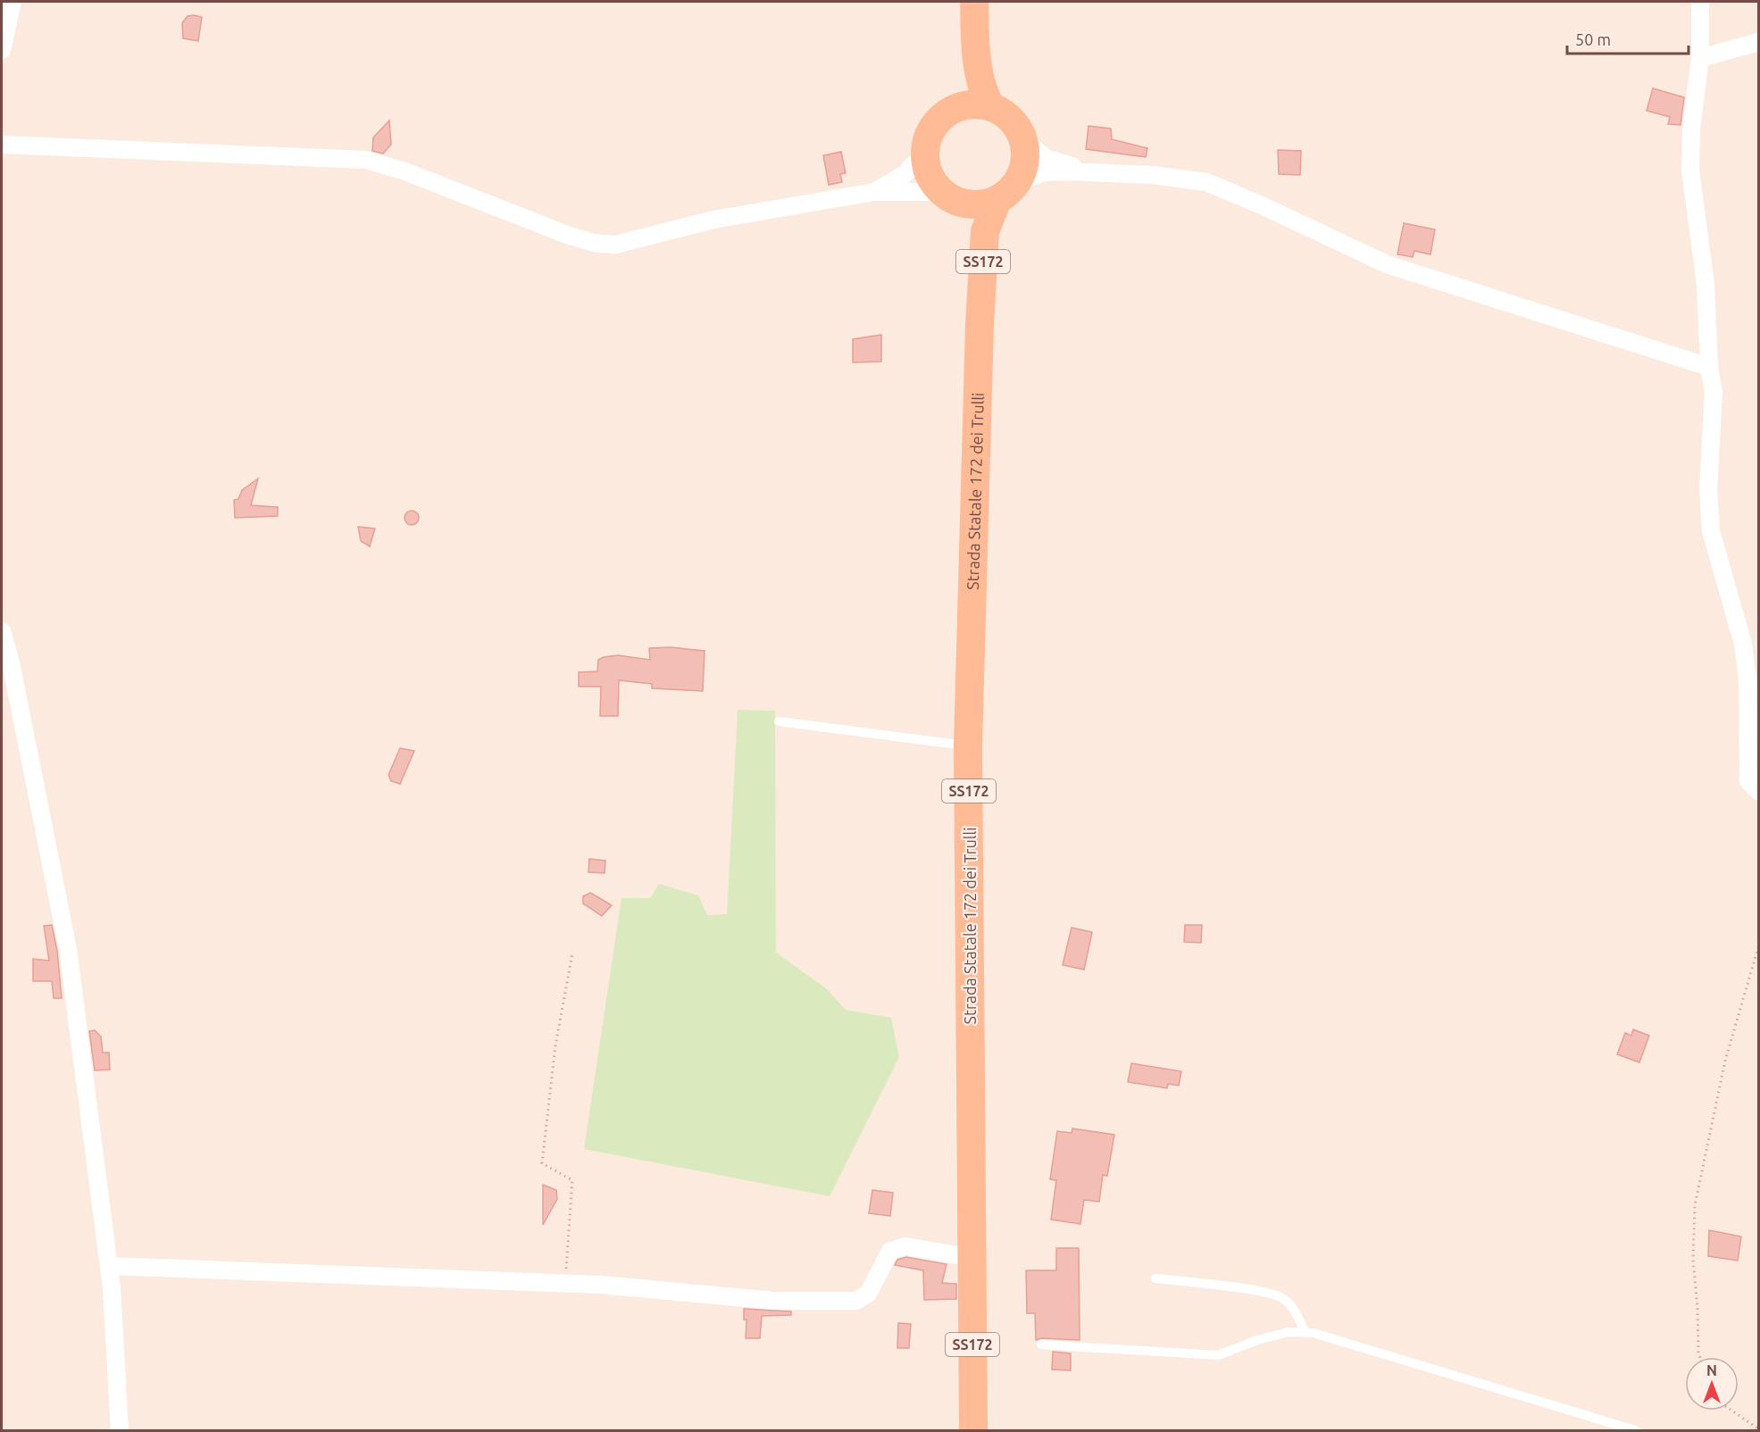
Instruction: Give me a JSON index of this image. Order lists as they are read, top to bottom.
{
  "streets": {
    "main road": ["SS172", "Strada Statale 172 dei Trulli"]
  },
  "scale_bar": "50 m",
  "north": "top"
}
